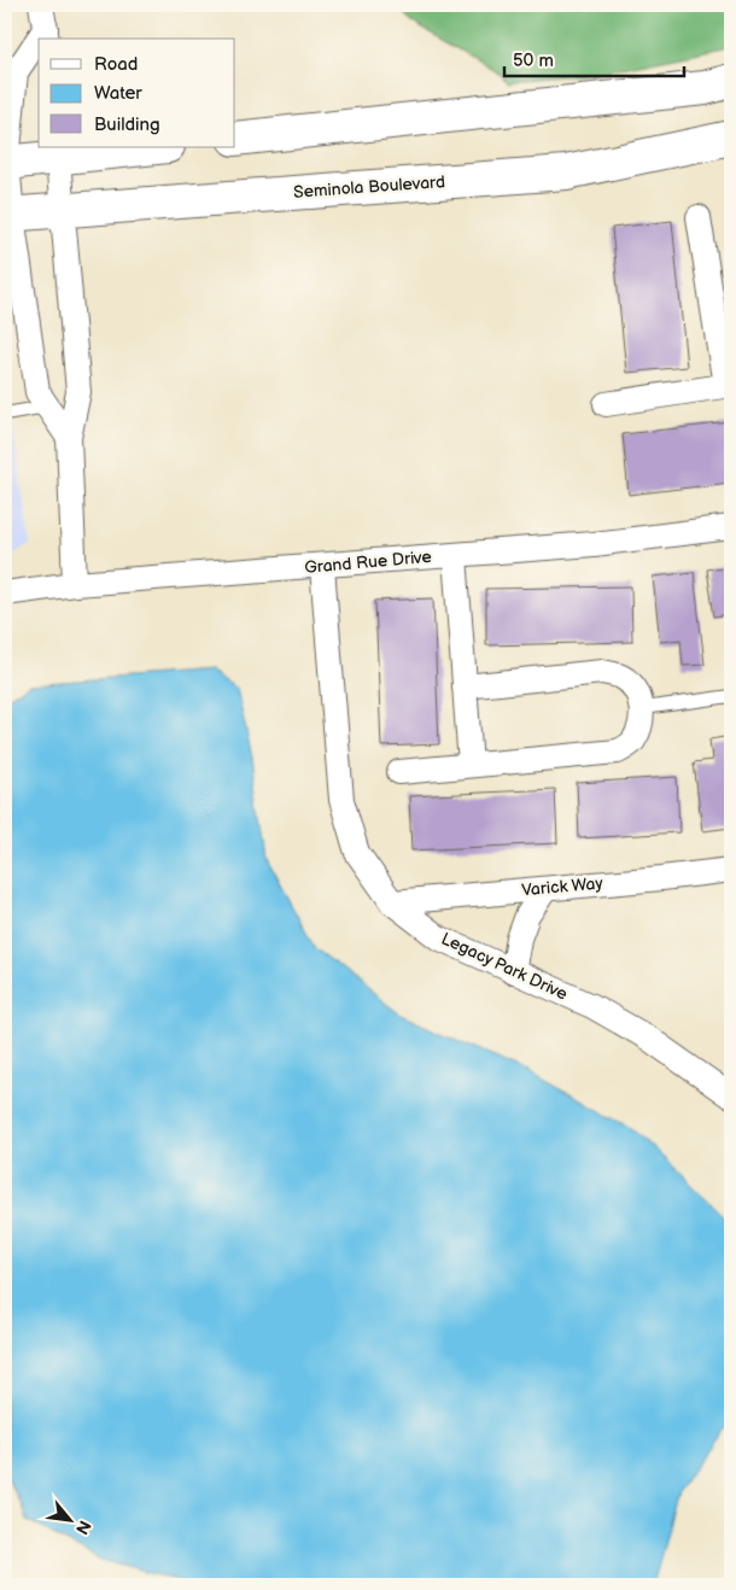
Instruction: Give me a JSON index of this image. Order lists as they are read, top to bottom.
{
  "streets": {
    "main road": ["Seminola Boulevard"],
    "street": ["Grand Rue Drive", "Varick Way", "Legacy Park Drive"]
  },
  "crossings": [
    ["Grand Rue Drive", "Legacy Park Drive"],
    ["Varick Way", "Legacy Park Drive"]
  ],
  "legend": ["Road", "Water", "Building"],
  "scale_bar": "50 m",
  "north": "bottom right"
}
